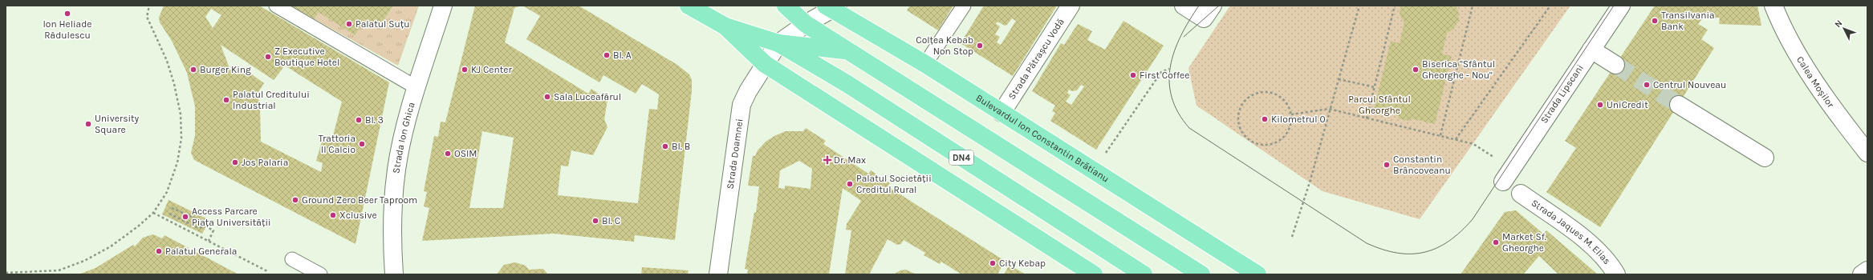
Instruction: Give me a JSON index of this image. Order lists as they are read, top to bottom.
{
  "streets": {
    "main road": ["Bulevardul Ion Constantin Brătianu", "DN4"],
    "street": [
      "Strada Pătrașcu Vodă",
      "Calea Moșilor",
      "Strada Lipscani",
      "Strada Ion Ghica",
      "Strada Doamnei",
      "Strada Jaques M. Elias"
    ]
  },
  "crossings": [
    ["Strada Pătrașcu Vodă", "Bulevardul Ion Constantin Brătianu"],
    ["Strada Doamnei", "DN4"]
  ],
  "parks": ["Parcul Sfântul Gheorghe"],
  "places": {
    "other": [
      "Ion Heliade Rădulescu",
      "Transilvania Bank",
      "Palatul Suțu",
      "Colțea Kebab Non Stop",
      "Bl. A",
      "Z Executive Boutique Hotel",
      "Burger King",
      "KJ Center",
      "Biserica \"Sfântul Gheorghe - Nou\"",
      "First Coffee",
      "Centrul Nouveau",
      "Sala Luceafărul",
      "Palatul Creditului Industrial",
      "UniCredit",
      "Kilometrul 0",
      "Bl. 3",
      "University Square",
      "Trattoria Il Calcio",
      "Bl. B",
      "OSIM",
      "Jos Palaria",
      "Constantin Brâncoveanu",
      "Palatul Societății Creditul Rural",
      "Ground Zero Beer Taproom",
      "Xclusive",
      "Access Parcare Piața Universității",
      "Bl. C",
      "Market Sf. Gheorghe",
      "Palatul Generala",
      "City Kebap"
    ],
    "health": ["Dr. Max"]
  },
  "north": "top left"
}
